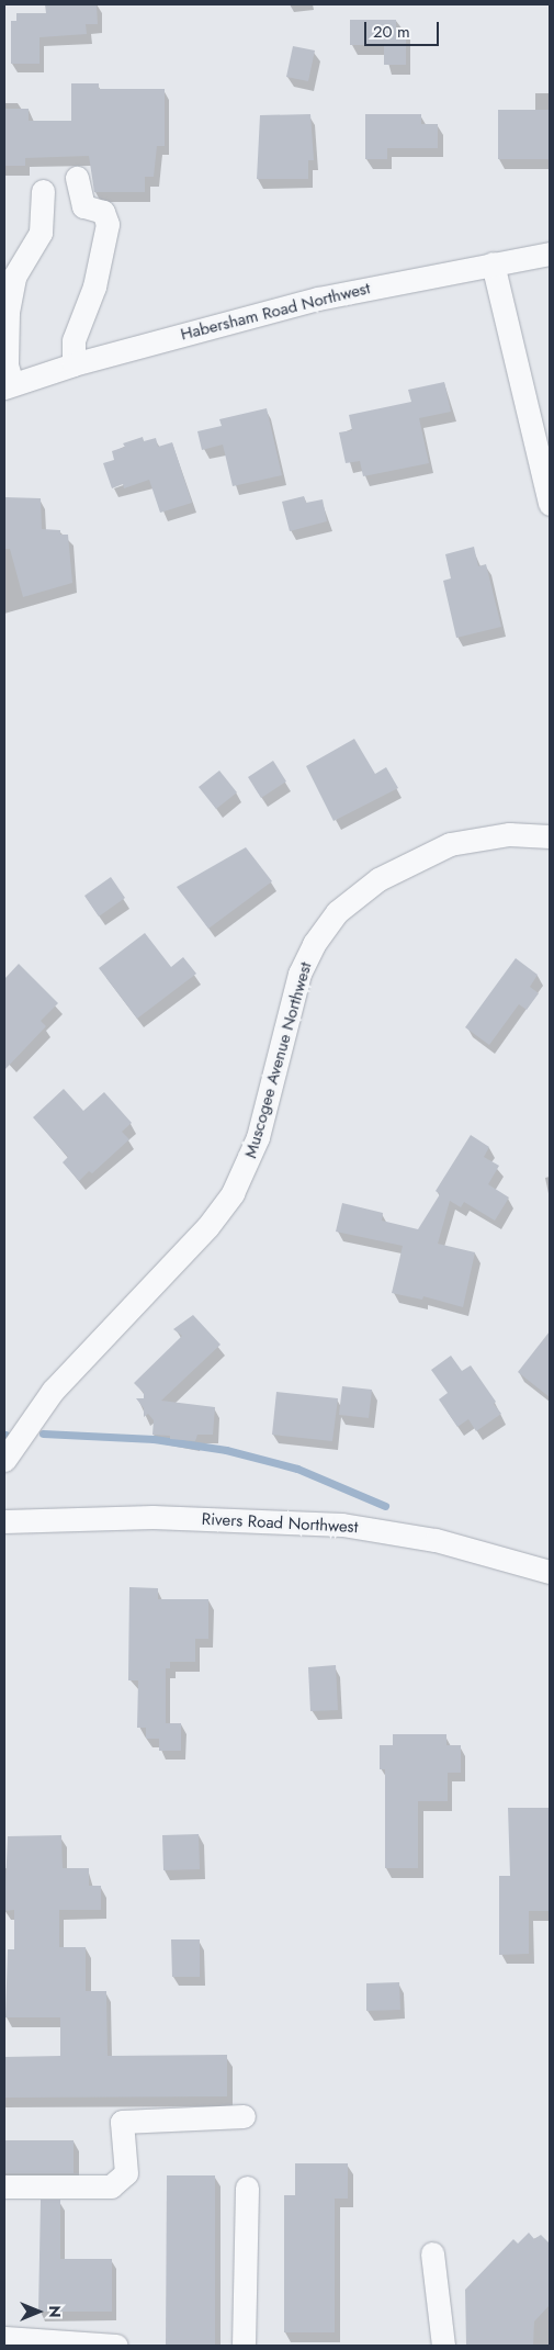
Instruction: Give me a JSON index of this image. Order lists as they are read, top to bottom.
{
  "streets": {
    "street": ["Habersham Road Northwest", "Muscogee Avenue Northwest", "Rivers Road Northwest"]
  },
  "scale_bar": "20 m",
  "north": "right"
}
